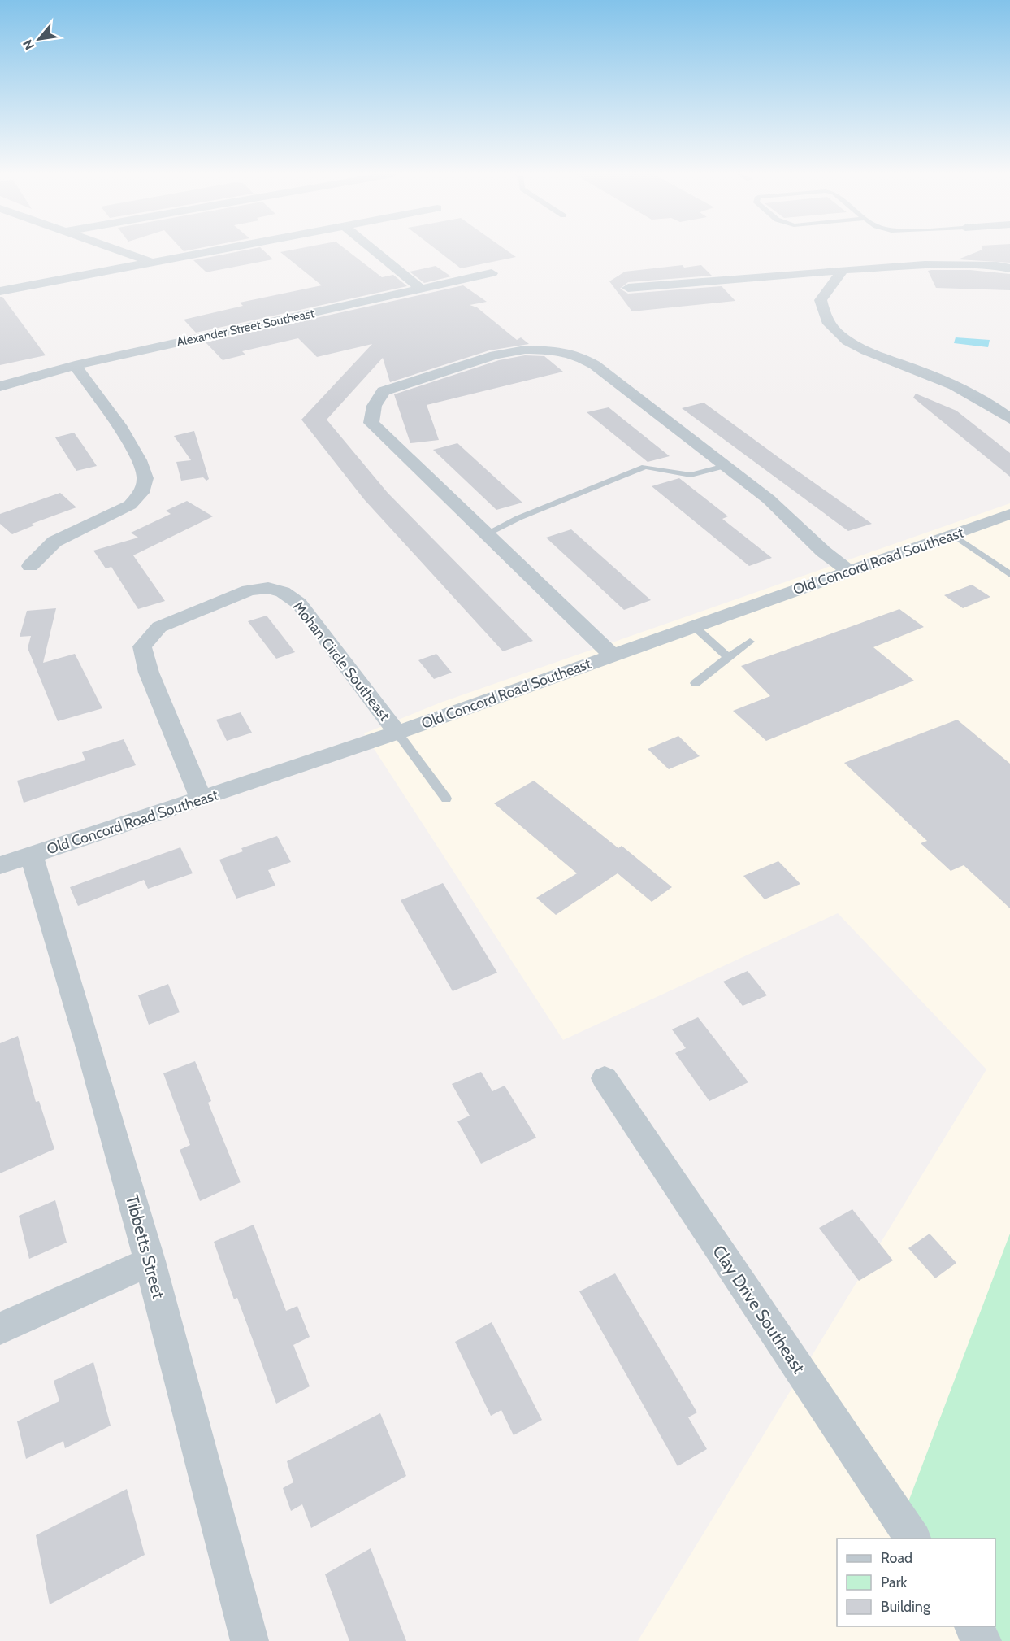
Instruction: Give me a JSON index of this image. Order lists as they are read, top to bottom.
{
  "streets": {
    "street": [
      "Alexander Street Southeast",
      "Old Concord Road Southeast",
      "Mohan Circle Southeast",
      "Tibbetts Street",
      "Clay Drive Southeast"
    ]
  },
  "crossings": [
    ["Old Concord Road Southeast", "Mohan Circle Southeast"],
    ["Old Concord Road Southeast", "Tibbetts Street"]
  ],
  "legend": ["Road", "Park", "Building"],
  "north": "bottom left"
}
